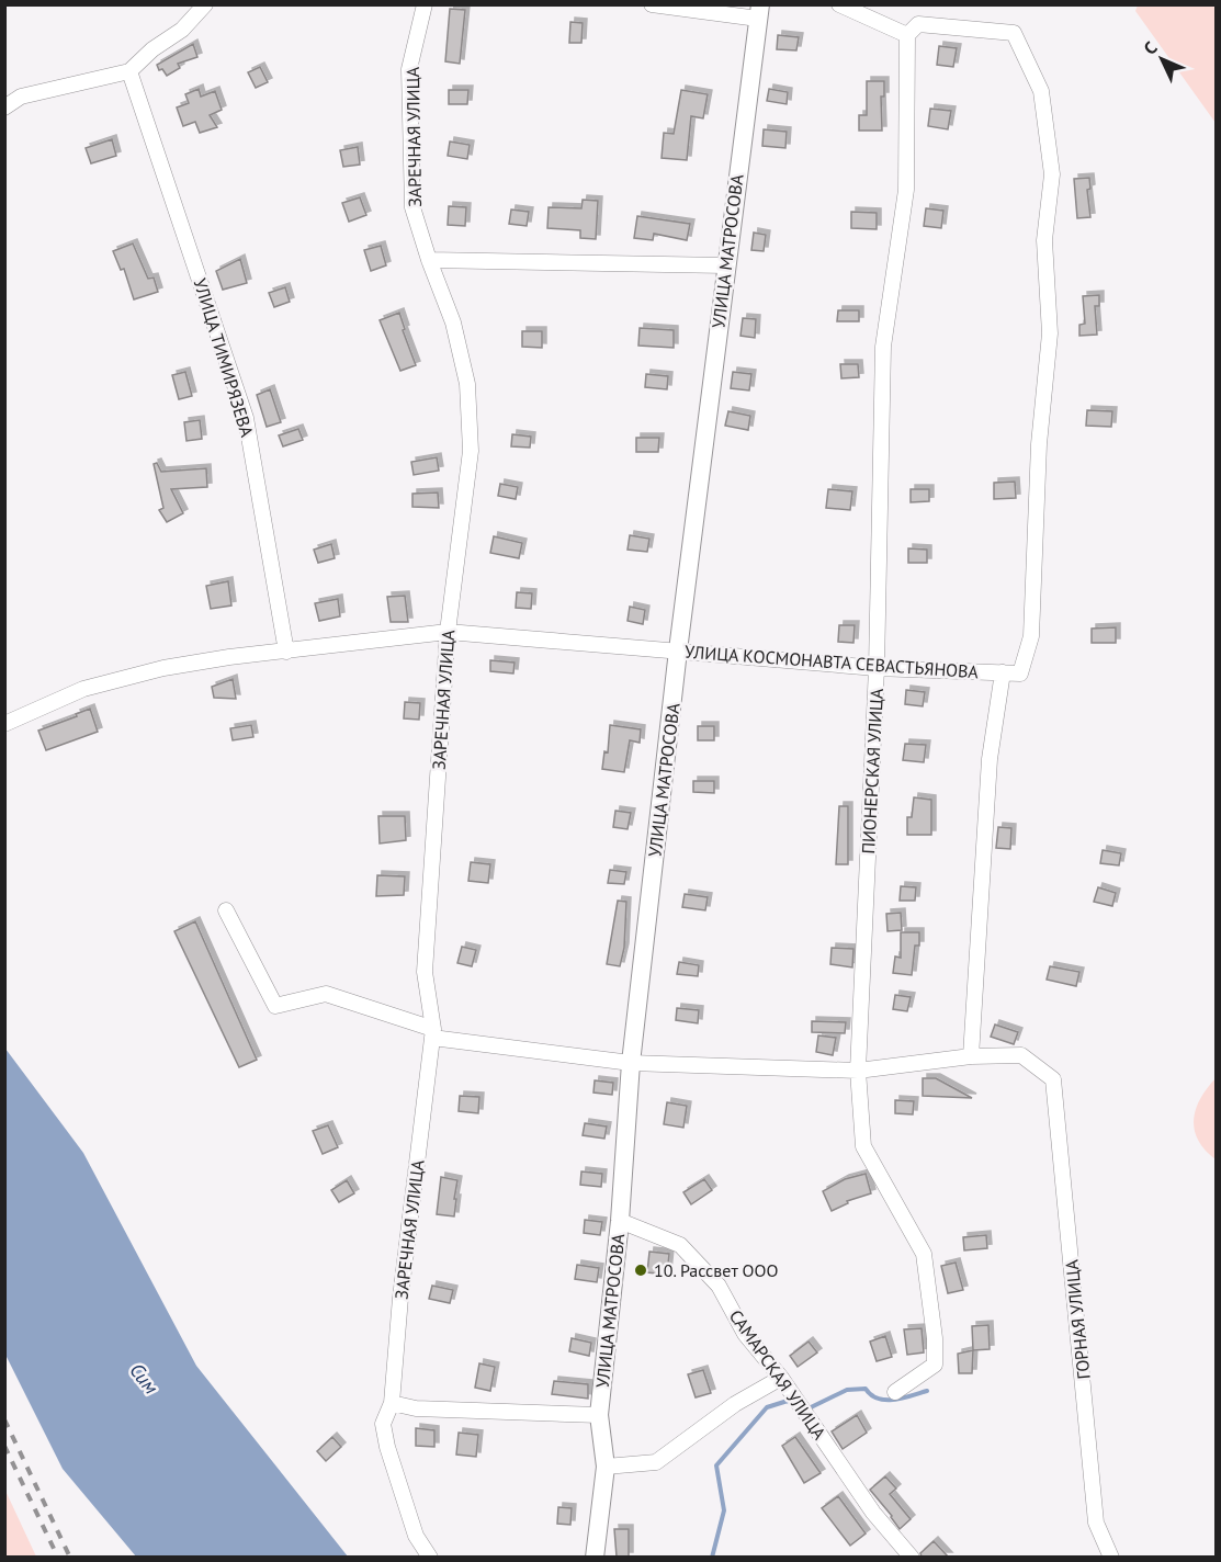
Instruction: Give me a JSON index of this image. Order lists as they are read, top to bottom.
{
  "streets": {
    "main road": ["УЛИЦА МАТРОСОВА"],
    "street": [
      "ЗАРЕЧНАЯ УЛИЦА",
      "УЛИЦА ТИМИРЯЗЕВА",
      "УЛИЦА КОСМОНАВТА СЕВАСТЬЯНОВА",
      "ПИОНЕРСКАЯ УЛИЦА",
      "ГОРНАЯ УЛИЦА",
      "САМАРСКАЯ УЛИЦА"
    ]
  },
  "crossings": [
    ["ЗАРЕЧНАЯ УЛИЦА", "УЛИЦА КОСМОНАВТА СЕВАСТЬЯНОВА"],
    ["УЛИЦА МАТРОСОВА", "УЛИЦА КОСМОНАВТА СЕВАСТЬЯНОВА"],
    ["УЛИЦА МАТРОСОВА", "САМАРСКАЯ УЛИЦА"],
    ["УЛИЦА ТИМИРЯЗЕВА", "УЛИЦА КОСМОНАВТА СЕВАСТЬЯНОВА"],
    ["УЛИЦА КОСМОНАВТА СЕВАСТЬЯНОВА", "ПИОНЕРСКАЯ УЛИЦА"]
  ],
  "water": ["Сим"],
  "places": ["10. Рассвет ООО"],
  "north": "top left"
}
